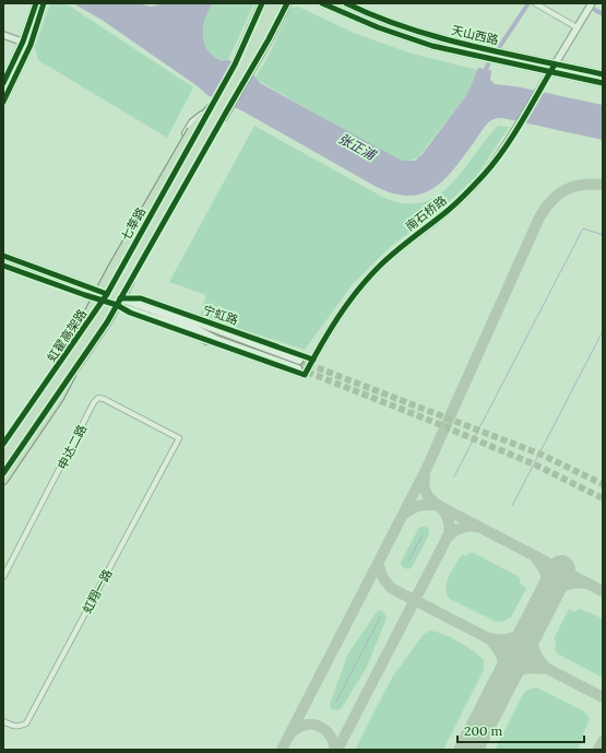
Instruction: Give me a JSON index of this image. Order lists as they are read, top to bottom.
{
  "streets": {
    "highway": ["虹翟高架路"],
    "main road": ["天山西路", "七莘路", "宁虹路"],
    "street": ["南石桥路", "申达二路", "虹翔一路"]
  },
  "crossings": [
    ["天山西路", "南石桥路"],
    ["南石桥路", "宁虹路"],
    ["七莘路", "宁虹路"],
    ["申达二路", "虹翔一路"]
  ],
  "water": ["张正浦"],
  "scale_bar": "200 m"
}
